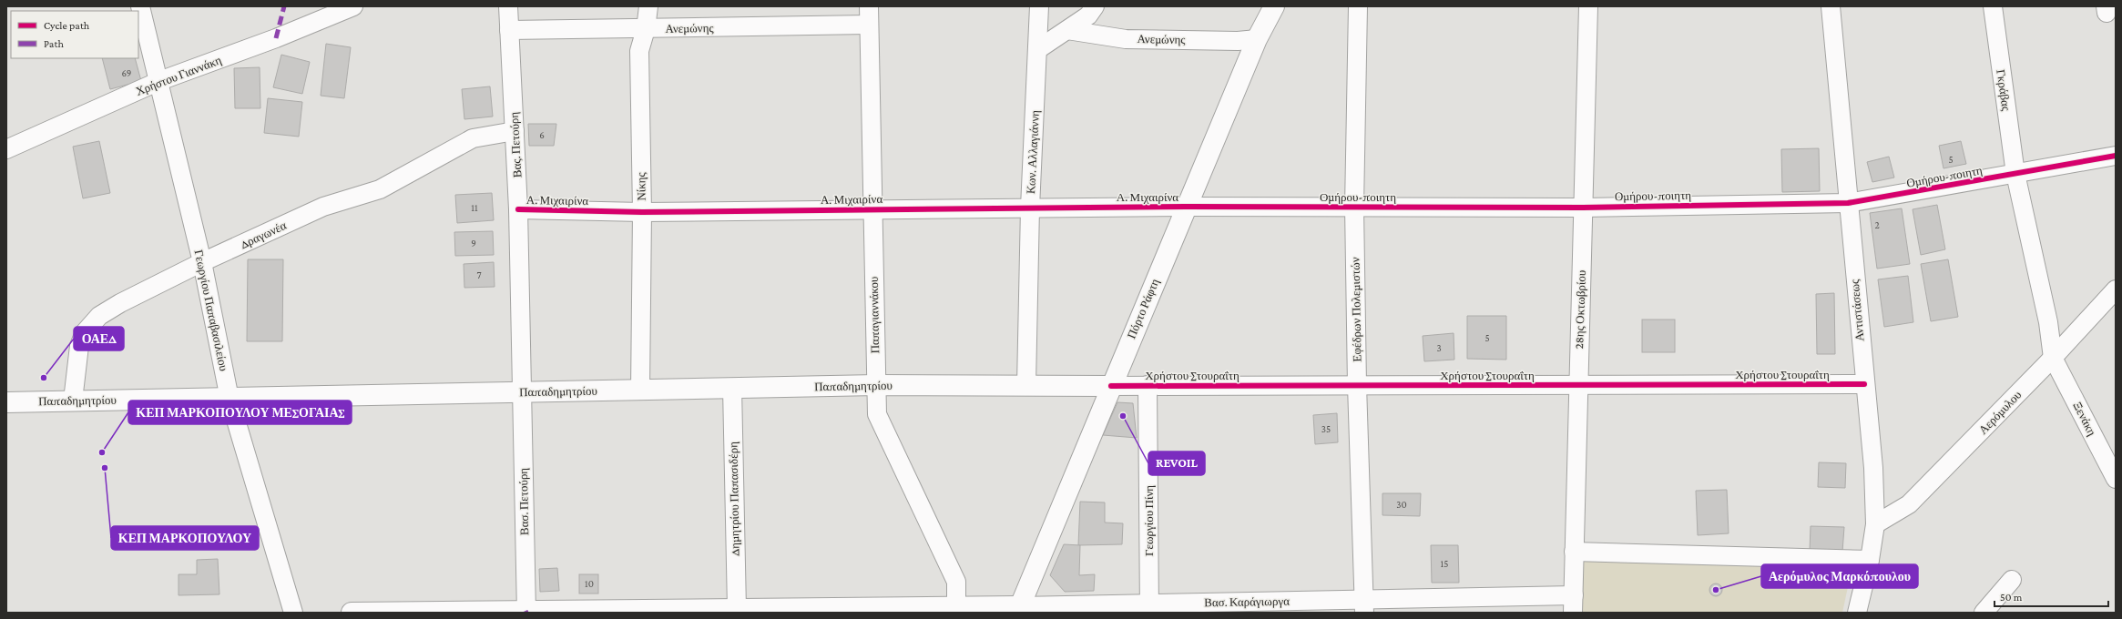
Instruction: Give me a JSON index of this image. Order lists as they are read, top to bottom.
{
  "streets": {
    "main road": ["Πόρτο Ράφτη", "Παπαδημητρίου", "Βασ. Καράγιωργα"],
    "street": [
      "Ανεμώνης",
      "Χρήστου Γιαννάκη",
      "Γκράβας",
      "Βας. Πετούρη",
      "Κων. Αλλαγιάννη",
      "Ομήρου-ποιητη",
      "Νίκης",
      "Α. Μιχαιρίνα",
      "Δραγωνέα",
      "Εφέδρων Πολεμιστών",
      "28ης Οκτωβρίου",
      "Γεωργίου Παπαβασιλείου",
      "Αντιστάσεως",
      "Παπαγιαννάκου",
      "Χρήστου Στουραΐτη",
      "Αερόμυλου",
      "Ξενάκη",
      "Δημητρίου Παπασιδέρη",
      "Βασ. Πετούρη",
      "Γεωργίου Πίνη"
    ]
  },
  "crossings": [
    ["Ανεμώνης", "Βας. Πετούρη"],
    ["Ανεμώνης", "Νίκης"],
    ["Ανεμώνης", "Πόρτο Ράφτη"],
    ["Ανεμώνης", "Παπαγιαννάκου"],
    ["Χρήστου Γιαννάκη", "Γεωργίου Παπαβασιλείου"],
    ["Γκράβας", "Ομήρου-ποιητη"],
    ["Γκράβας", "Αερόμυλου"],
    ["Γκράβας", "Ξενάκη"],
    ["Βας. Πετούρη", "Α. Μιχαιρίνα"],
    ["Βας. Πετούρη", "Δραγωνέα"],
    ["Βας. Πετούρη", "Παπαδημητρίου"],
    ["Βας. Πετούρη", "Βασ. Πετούρη"],
    ["Κων. Αλλαγιάννη", "Α. Μιχαιρίνα"],
    ["Κων. Αλλαγιάννη", "Παπαδημητρίου"],
    ["Ομήρου-ποιητη", "Α. Μιχαιρίνα"],
    ["Ομήρου-ποιητη", "Πόρτο Ράφτη"],
    ["Ομήρου-ποιητη", "Εφέδρων Πολεμιστών"],
    ["Ομήρου-ποιητη", "28ης Οκτωβρίου"],
    ["Ομήρου-ποιητη", "Αντιστάσεως"],
    ["Νίκης", "Α. Μιχαιρίνα"],
    ["Νίκης", "Παπαδημητρίου"],
    ["Α. Μιχαιρίνα", "Πόρτο Ράφτη"],
    ["Α. Μιχαιρίνα", "Παπαγιαννάκου"],
    ["Δραγωνέα", "Γεωργίου Παπαβασιλείου"],
    ["Δραγωνέα", "Παπαδημητρίου"],
    ["Πόρτο Ράφτη", "Χρήστου Στουραΐτη"],
    ["Πόρτο Ράφτη", "Παπαδημητρίου"],
    ["Πόρτο Ράφτη", "Βασ. Καράγιωργα"],
    ["Εφέδρων Πολεμιστών", "Χρήστου Στουραΐτη"],
    ["Εφέδρων Πολεμιστών", "Βασ. Καράγιωργα"],
    ["28ης Οκτωβρίου", "Χρήστου Στουραΐτη"],
    ["28ης Οκτωβρίου", "Βασ. Καράγιωργα"],
    ["Γεωργίου Παπαβασιλείου", "Παπαδημητρίου"],
    ["Αντιστάσεως", "Χρήστου Στουραΐτη"],
    ["Αντιστάσεως", "Αερόμυλου"],
    ["Παπαγιαννάκου", "Παπαδημητρίου"],
    ["Παπαγιαννάκου", "Βασ. Καράγιωργα"],
    ["Χρήστου Στουραΐτη", "Παπαδημητρίου"],
    ["Χρήστου Στουραΐτη", "Γεωργίου Πίνη"],
    ["Παπαδημητρίου", "Δημητρίου Παπασιδέρη"],
    ["Παπαδημητρίου", "Βασ. Πετούρη"],
    ["Αερόμυλου", "Ξενάκη"],
    ["Δημητρίου Παπασιδέρη", "Βασ. Καράγιωργα"],
    ["Βασ. Πετούρη", "Βασ. Καράγιωργα"],
    ["Γεωργίου Πίνη", "Βασ. Καράγιωργα"]
  ],
  "places": [
    "ΟΑΕΔ",
    "REVOIL",
    "ΚΕΠ ΜΑΡΚΟΠΟΥΛΟΥ ΜΕΣΟΓΑΙΑΣ",
    "ΚΕΠ ΜΑΡΚΟΠΟΥΛΟΥ",
    "Αερόμυλος Μαρκόπουλου"
  ],
  "house_numbers": [
    "69",
    "6",
    "5",
    "11",
    "2",
    "9",
    "7",
    "5",
    "3",
    "35",
    "30",
    "15",
    "10"
  ],
  "legend": ["Cycle path", "Path"],
  "scale_bar": "50 m"
}
